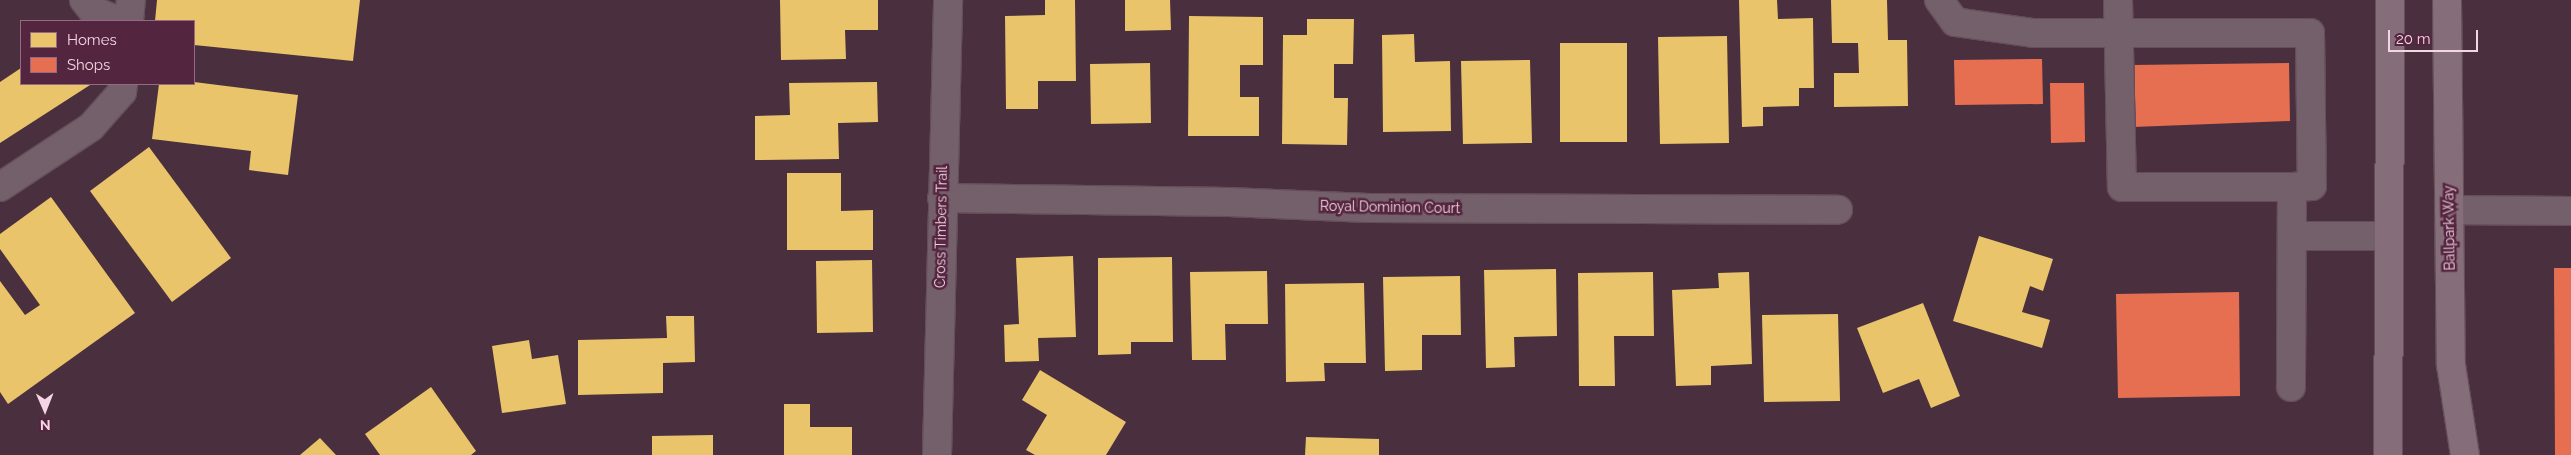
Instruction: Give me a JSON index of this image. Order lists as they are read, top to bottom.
{
  "streets": {
    "main road": ["Ballpark Way"],
    "street": ["Royal Dominion Court", "Cross Timbers Trail"]
  },
  "crossings": [
    ["Royal Dominion Court", "Cross Timbers Trail"]
  ],
  "legend": ["Homes", "Shops"],
  "scale_bar": "20 m",
  "north": "bottom"
}
